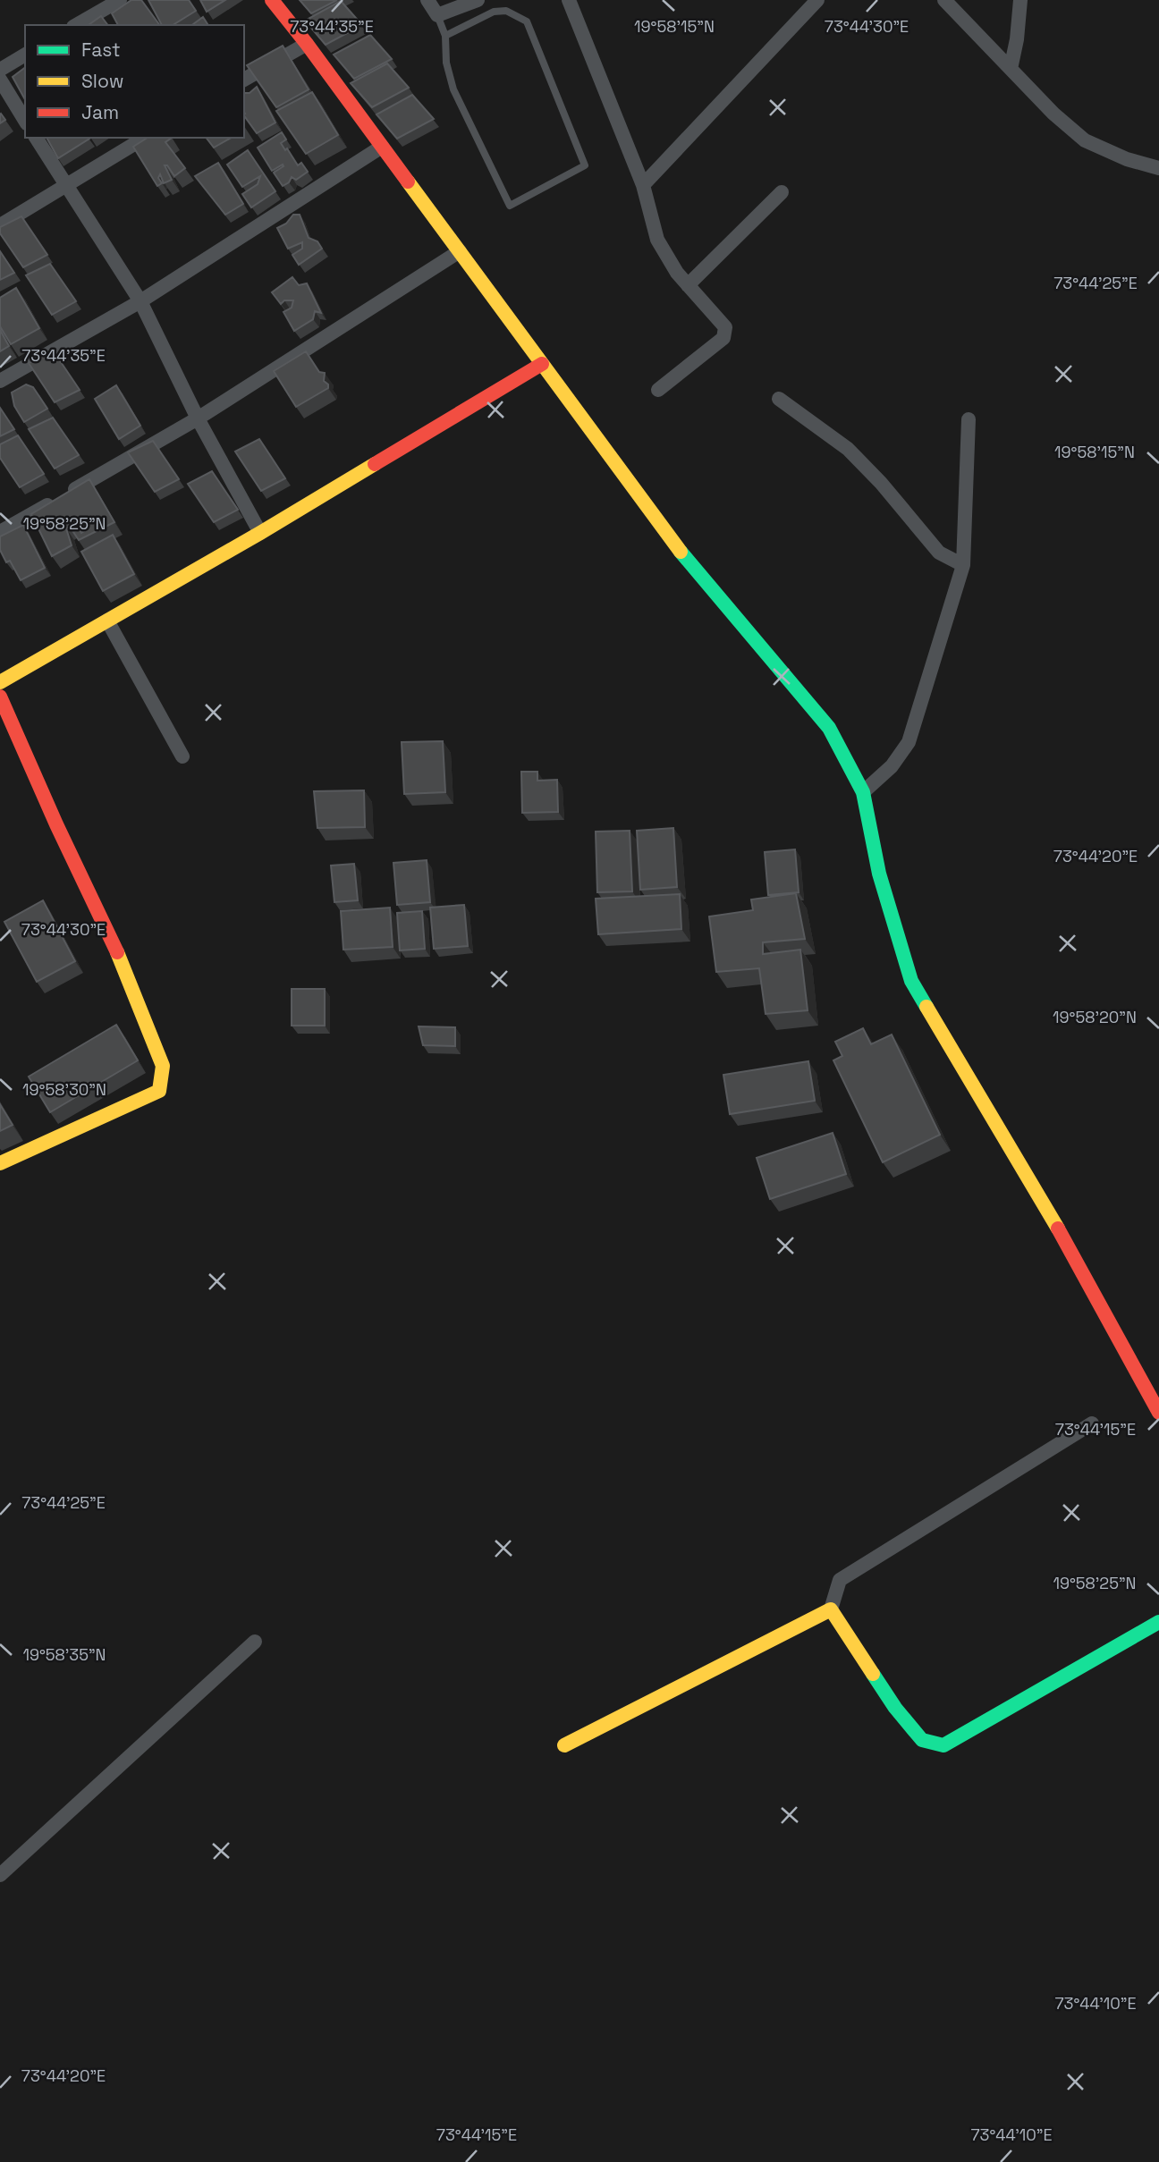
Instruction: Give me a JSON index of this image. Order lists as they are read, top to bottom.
{
  "legend": ["Fast", "Slow", "Jam"],
  "coordinates": [
    "19°58'15\"N",
    "73°44'35\"E",
    "73°44'30\"E",
    "73°44'25\"E",
    "19°58'25\"N",
    "73°44'20\"E",
    "19°58'20\"N",
    "19°58'30\"N",
    "73°44'15\"E",
    "19°58'35\"N",
    "73°44'10\"E"
  ]
}
